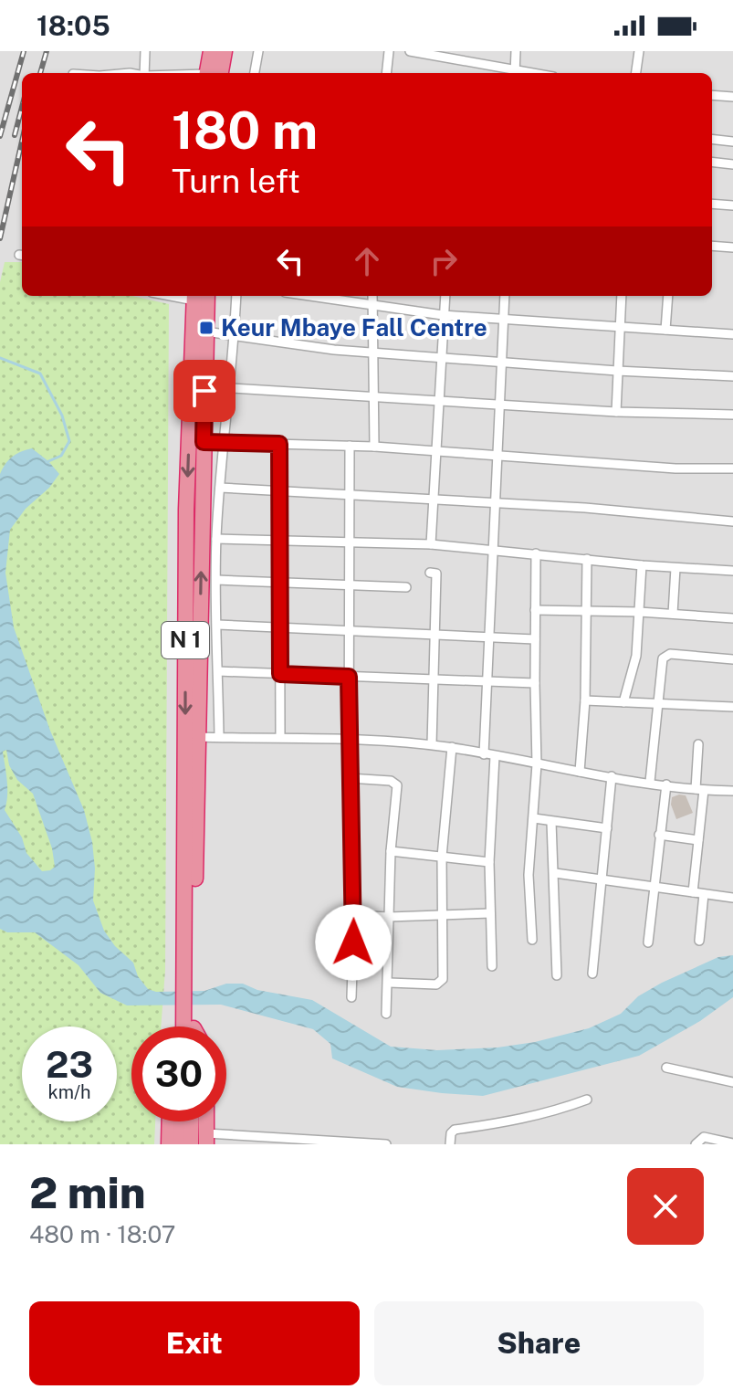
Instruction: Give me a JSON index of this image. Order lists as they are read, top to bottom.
{
  "streets": {
    "highway": ["N 1"]
  },
  "places": {
    "transit": ["Keur Mbaye Fall Centre"]
  },
  "page": {
    "status": "18:05",
    "turn": ["180 m", "Turn left"],
    "speed": "23 km/h",
    "limit": "30",
    "heading": ["2 min", "480 m · 18:07"],
    "buttons": ["Exit", "Share"]
  }
}
